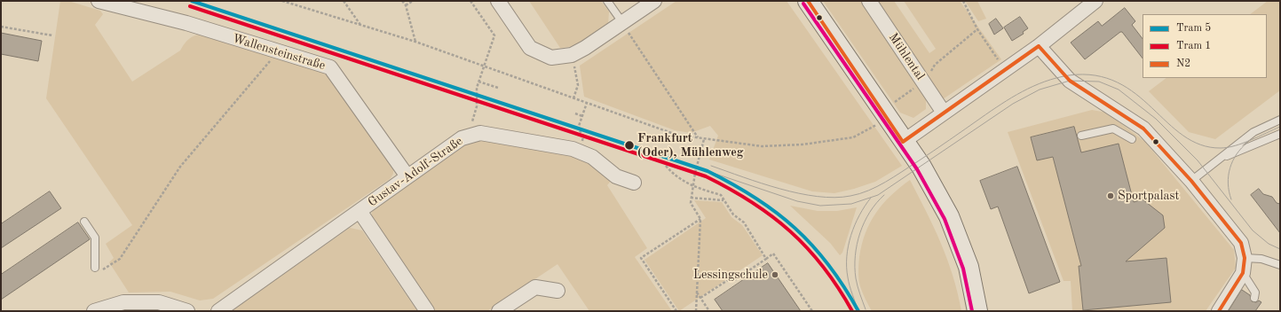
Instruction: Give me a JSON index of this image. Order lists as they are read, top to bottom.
{
  "streets": {
    "street": ["Wallensteinstraße", "Mühlental", "Gustav-Adolf-Straße"]
  },
  "crossings": [
    ["Wallensteinstraße", "Gustav-Adolf-Straße"]
  ],
  "places": ["Frankfurt (Oder), Mühlenweg", "Sportpalast", "Lessingschule"],
  "lines": ["tram line 5", "transit line N2", "tram line 1"],
  "legend": ["Tram 5", "Tram 1", "N2"]
}
